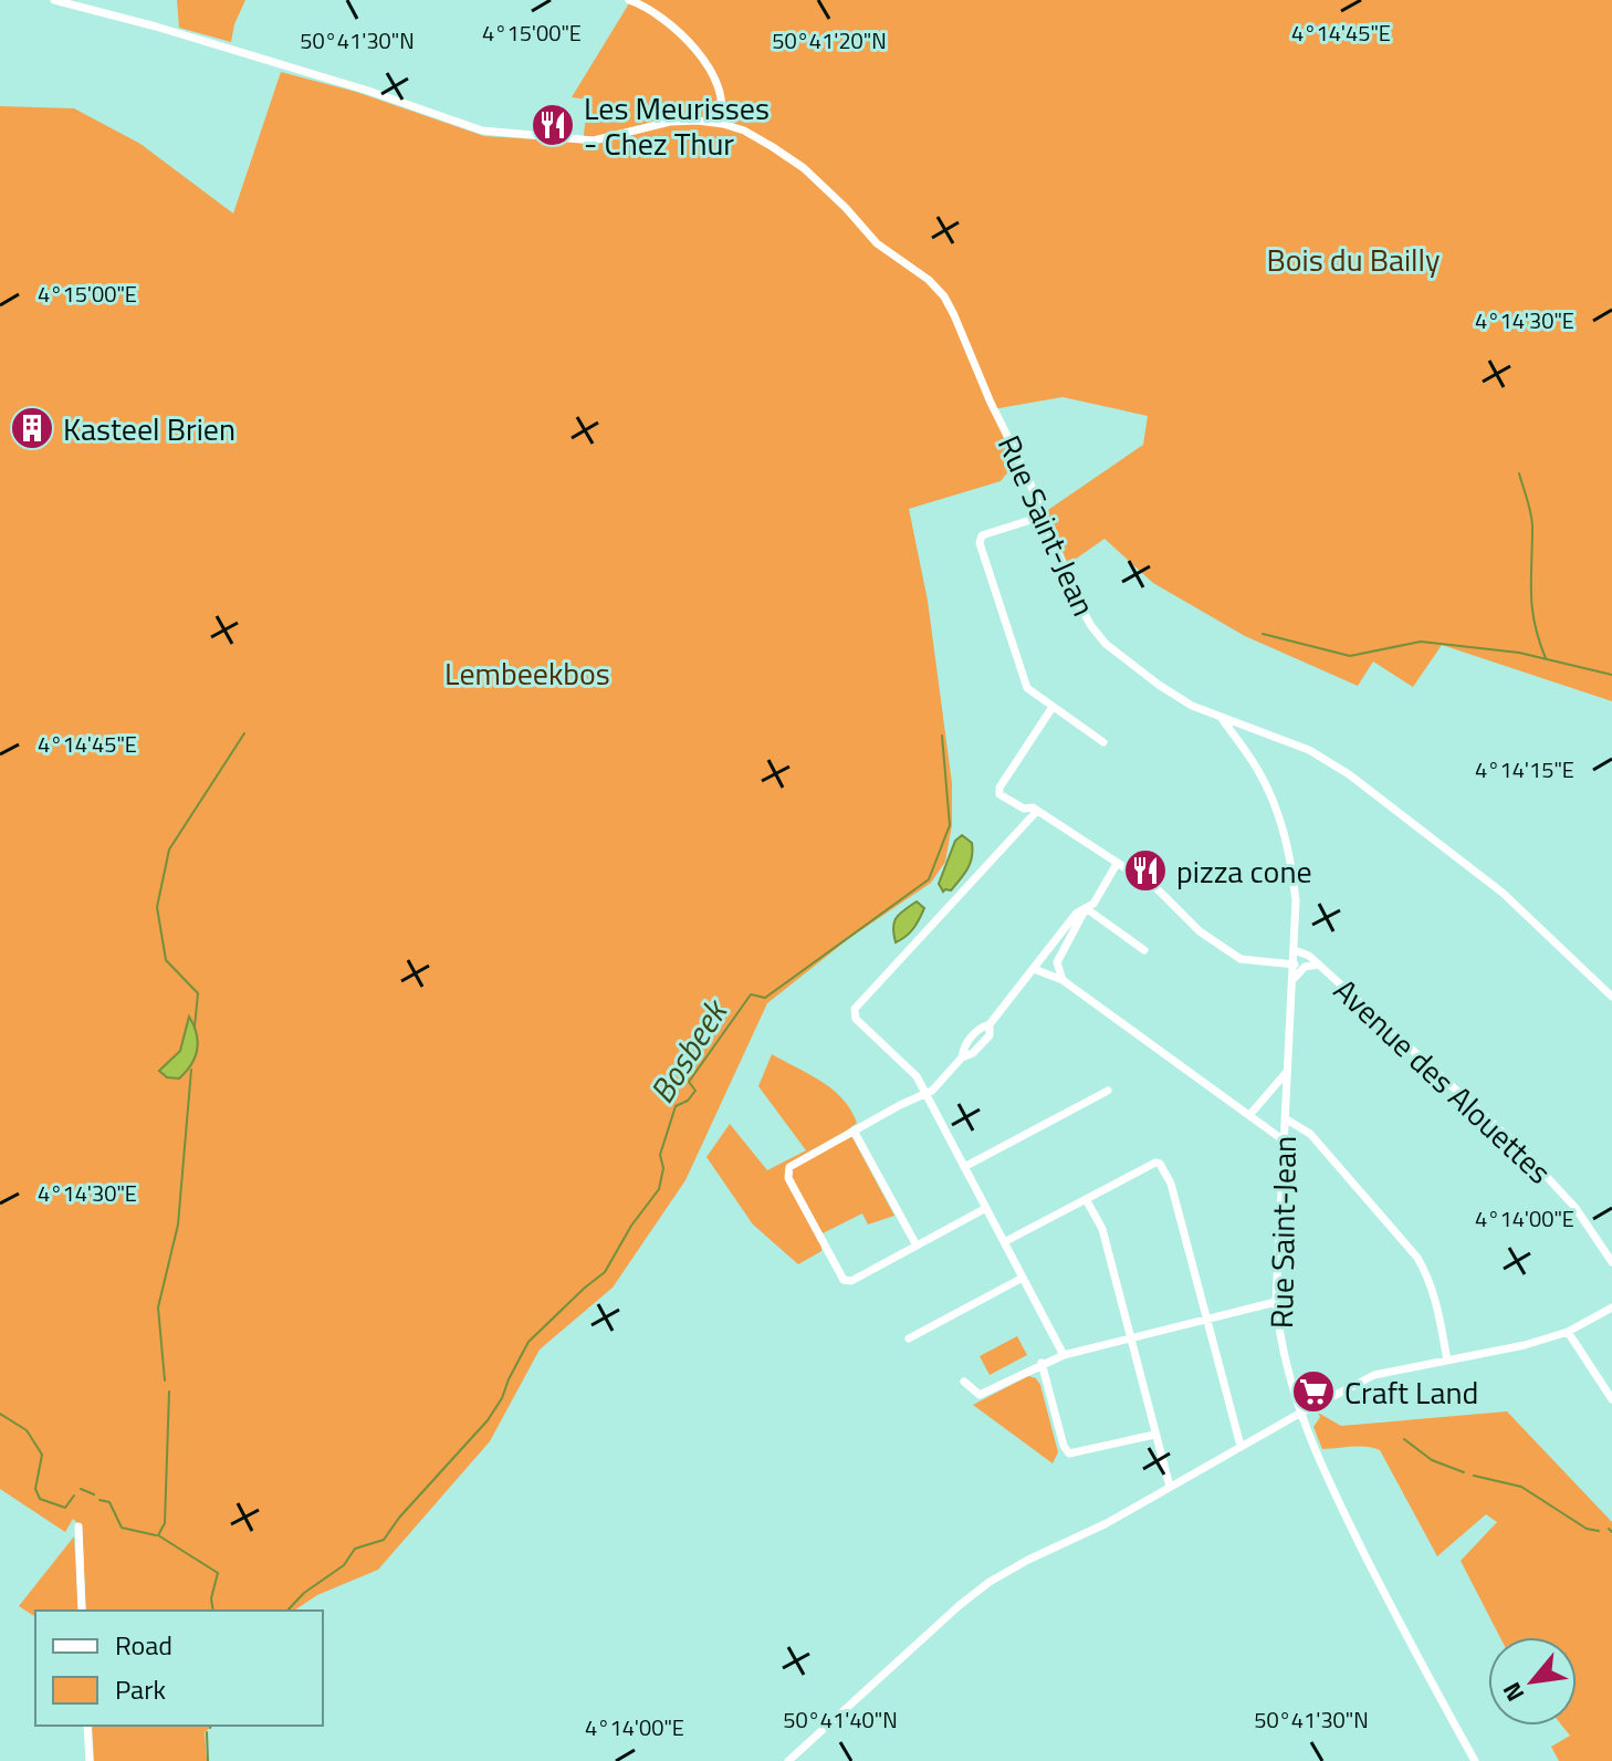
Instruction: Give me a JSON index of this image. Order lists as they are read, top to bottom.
{
  "streets": {
    "street": ["Rue Saint-Jean", "Avenue des Alouettes"]
  },
  "crossings": [
    ["Rue Saint-Jean", "Avenue des Alouettes"]
  ],
  "water": ["Bosbeek"],
  "parks": ["Bois du Bailly", "Lembeekbos"],
  "places": {
    "restaurant": ["Les Meurisses - Chez Thur", "pizza cone"],
    "building": ["Kasteel Brien"],
    "supermarket": ["Craft Land"]
  },
  "legend": ["Road", "Park"],
  "north": "bottom left",
  "coordinates": [
    "4°15'00\"E",
    "4°14'45\"E",
    "50°41'30\"N",
    "50°41'20\"N",
    "4°14'30\"E",
    "4°14'15\"E",
    "4°14'00\"E",
    "50°41'40\"N"
  ]
}
